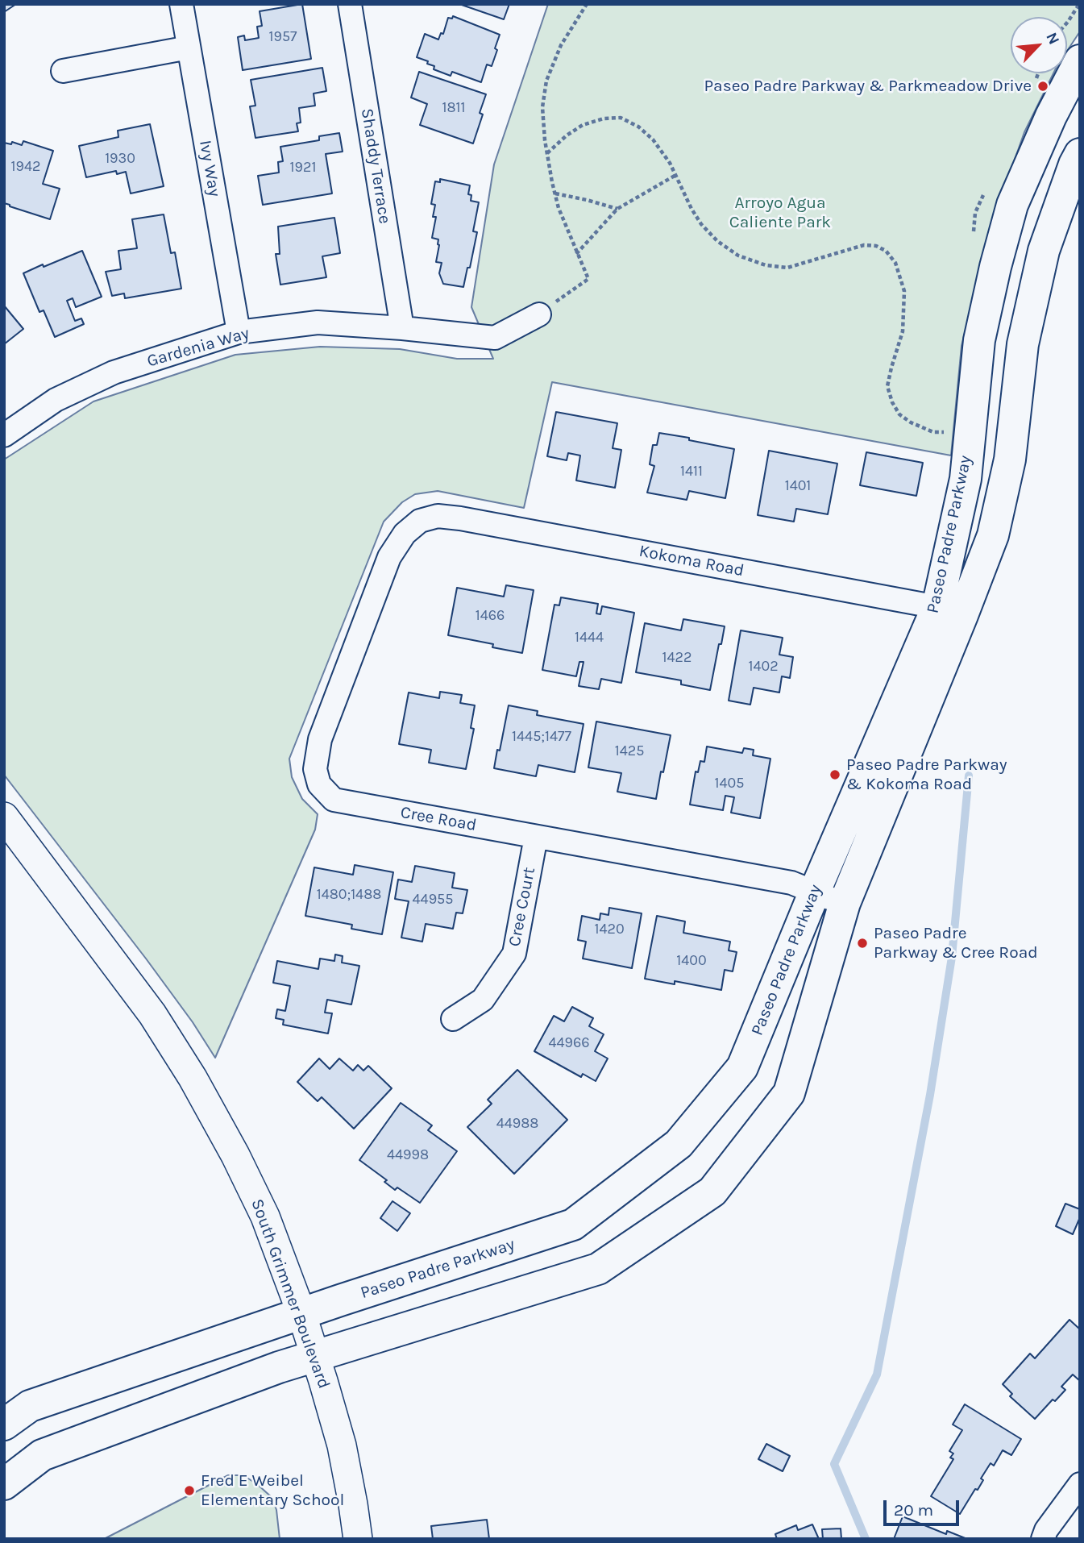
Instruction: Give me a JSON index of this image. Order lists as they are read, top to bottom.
{
  "streets": {
    "main road": ["Paseo Padre Parkway"],
    "street": [
      "Shaddy Terrace",
      "Ivy Way",
      "Gardenia Way",
      "Kokoma Road",
      "Cree Road",
      "Cree Court",
      "South Grimmer Boulevard"
    ]
  },
  "crossings": [
    ["Shaddy Terrace", "Gardenia Way"],
    ["Ivy Way", "Gardenia Way"],
    ["Paseo Padre Parkway", "Kokoma Road"],
    ["Paseo Padre Parkway", "Cree Road"],
    ["Paseo Padre Parkway", "South Grimmer Boulevard"],
    ["Kokoma Road", "Cree Road"],
    ["Cree Road", "Cree Court"]
  ],
  "parks": ["Arroyo Agua Caliente Park"],
  "places": [
    "Paseo Padre Parkway & Parkmeadow Drive",
    "Paseo Padre Parkway & Kokoma Road",
    "Paseo Padre Parkway & Cree Road",
    "Fred E Weibel Elementary School"
  ],
  "house_numbers": [
    "1957",
    "1811",
    "1930",
    "1942",
    "1921",
    "1411",
    "1401",
    "1466",
    "1444",
    "1422",
    "1402",
    "1445;1477",
    "1425",
    "1405",
    "1480;1488",
    "44955",
    "1420",
    "1400",
    "44966",
    "44988",
    "44998"
  ],
  "scale_bar": "20 m",
  "north": "top right"
}
